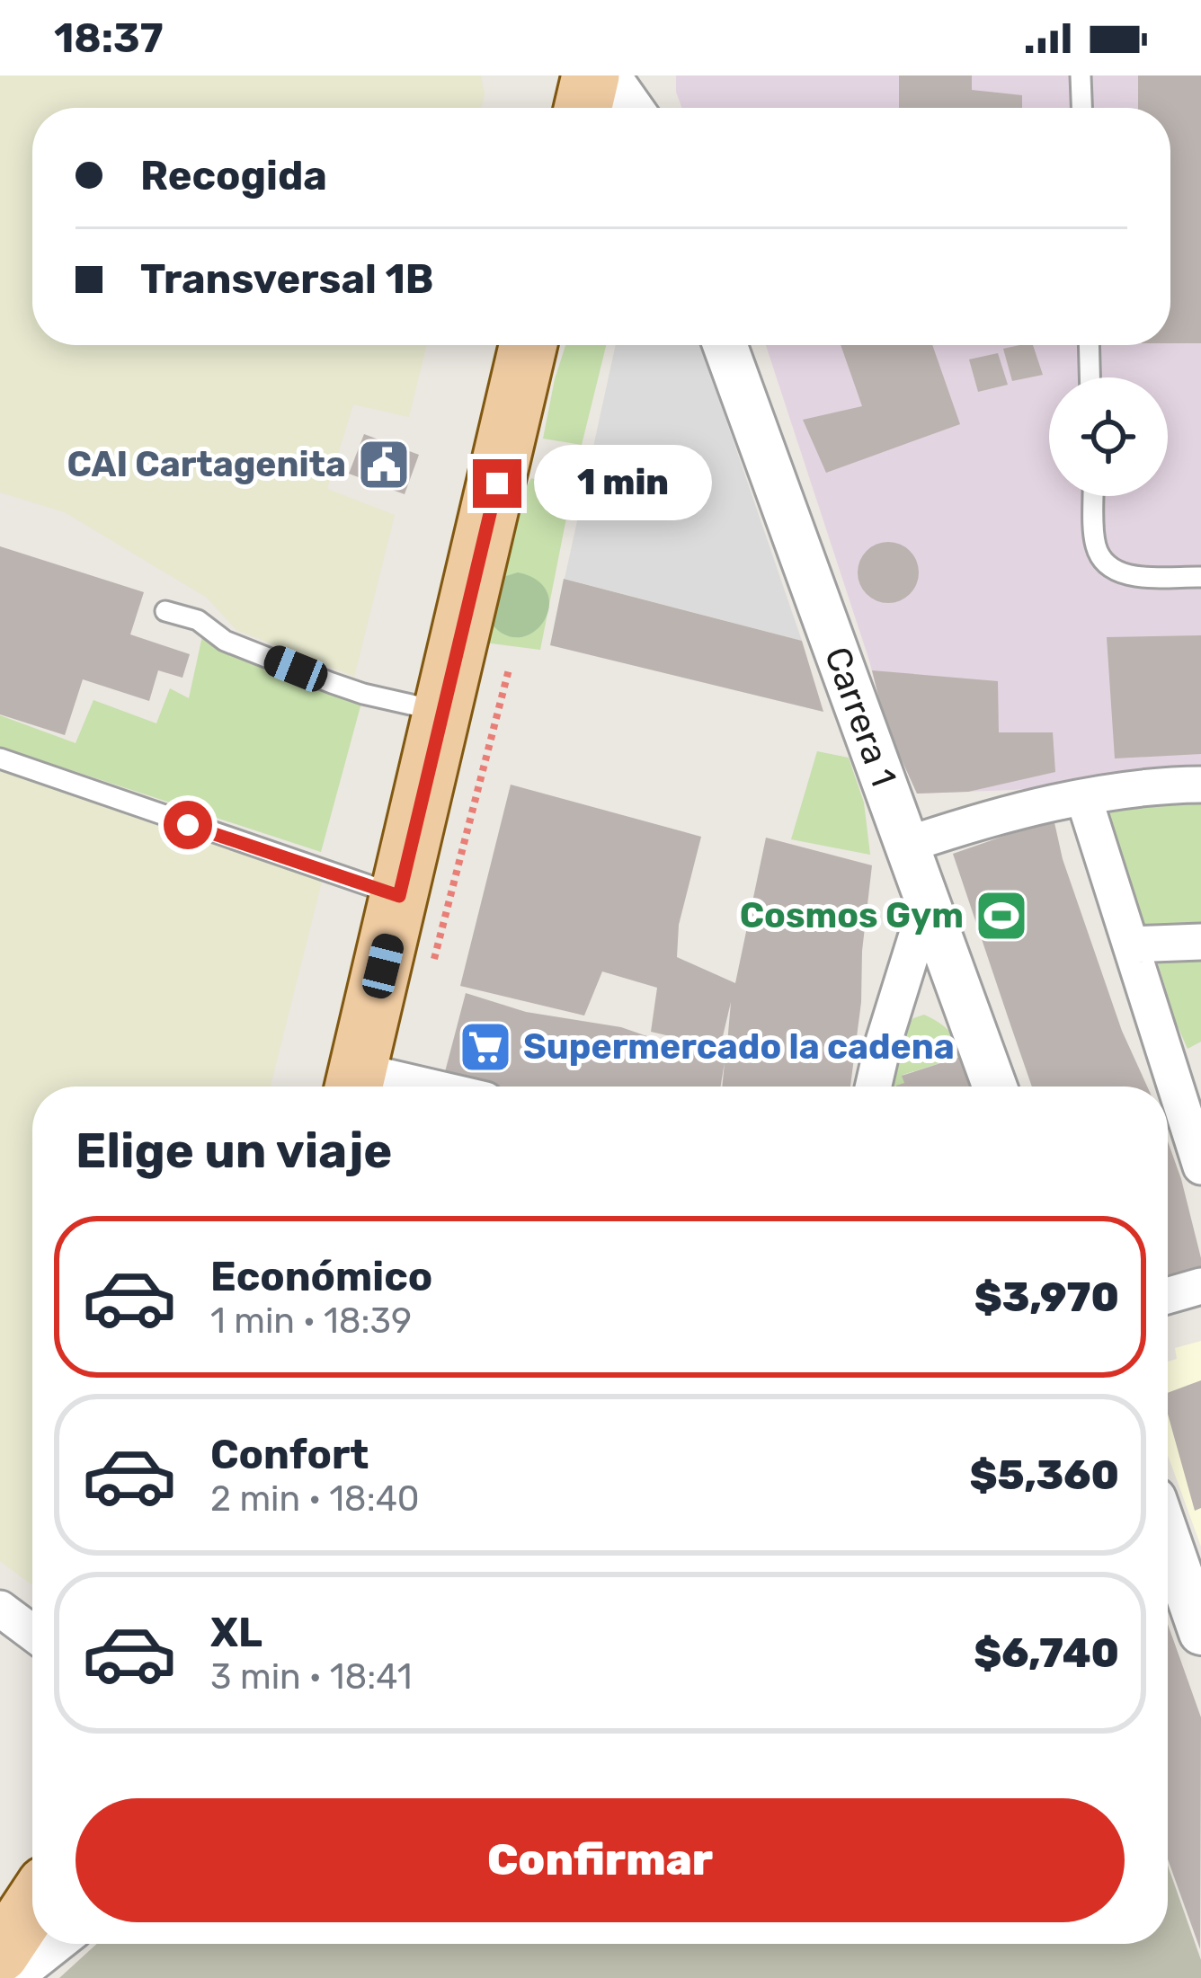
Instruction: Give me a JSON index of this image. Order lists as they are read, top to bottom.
{
  "streets": {
    "street": ["Carrera 1"]
  },
  "places": {
    "public building": ["CAI Cartagenita"],
    "sports": ["Cosmos Gym"],
    "supermarket": ["Supermercado la cadena"]
  },
  "page": {
    "status": "18:37",
    "banner": ["Recogida", "Transversal 1B"],
    "bubble": "1 min",
    "heading": "Elige un viaje",
    "list": [
      {
        "name": "Económico",
        "note": "1 min · 18:39",
        "value": "$3,970"
      },
      {
        "name": "Confort",
        "note": "2 min · 18:40",
        "value": "$5,360"
      },
      {
        "name": "XL",
        "note": "3 min · 18:41",
        "value": "$6,740"
      }
    ],
    "buttons": "Confirmar"
  }
}
